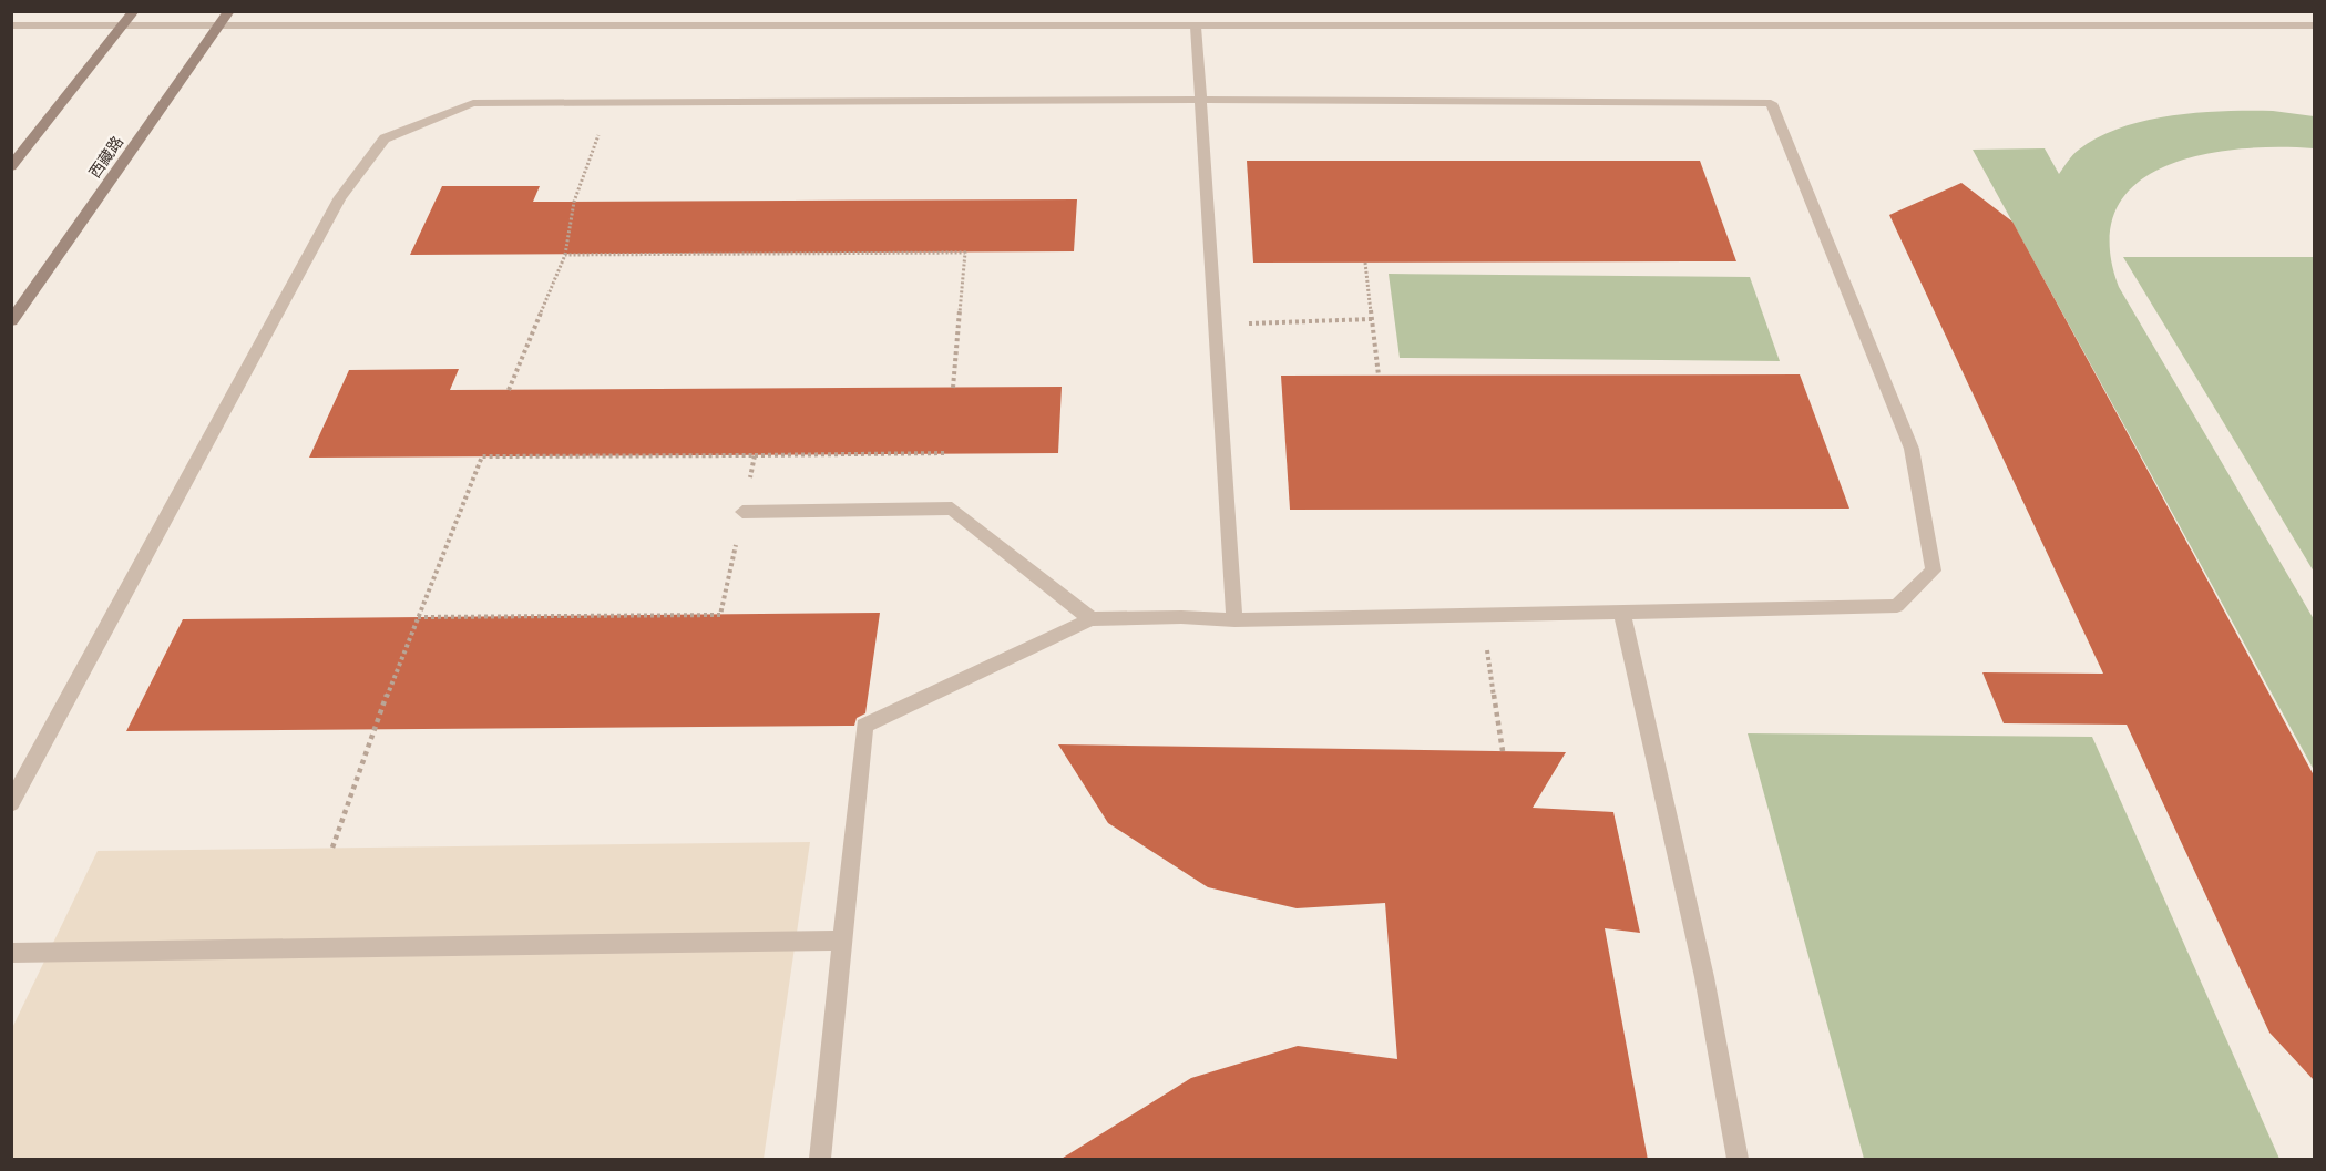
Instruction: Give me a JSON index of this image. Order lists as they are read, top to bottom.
{
  "streets": {
    "main road": ["西藏路"]
  }
}
